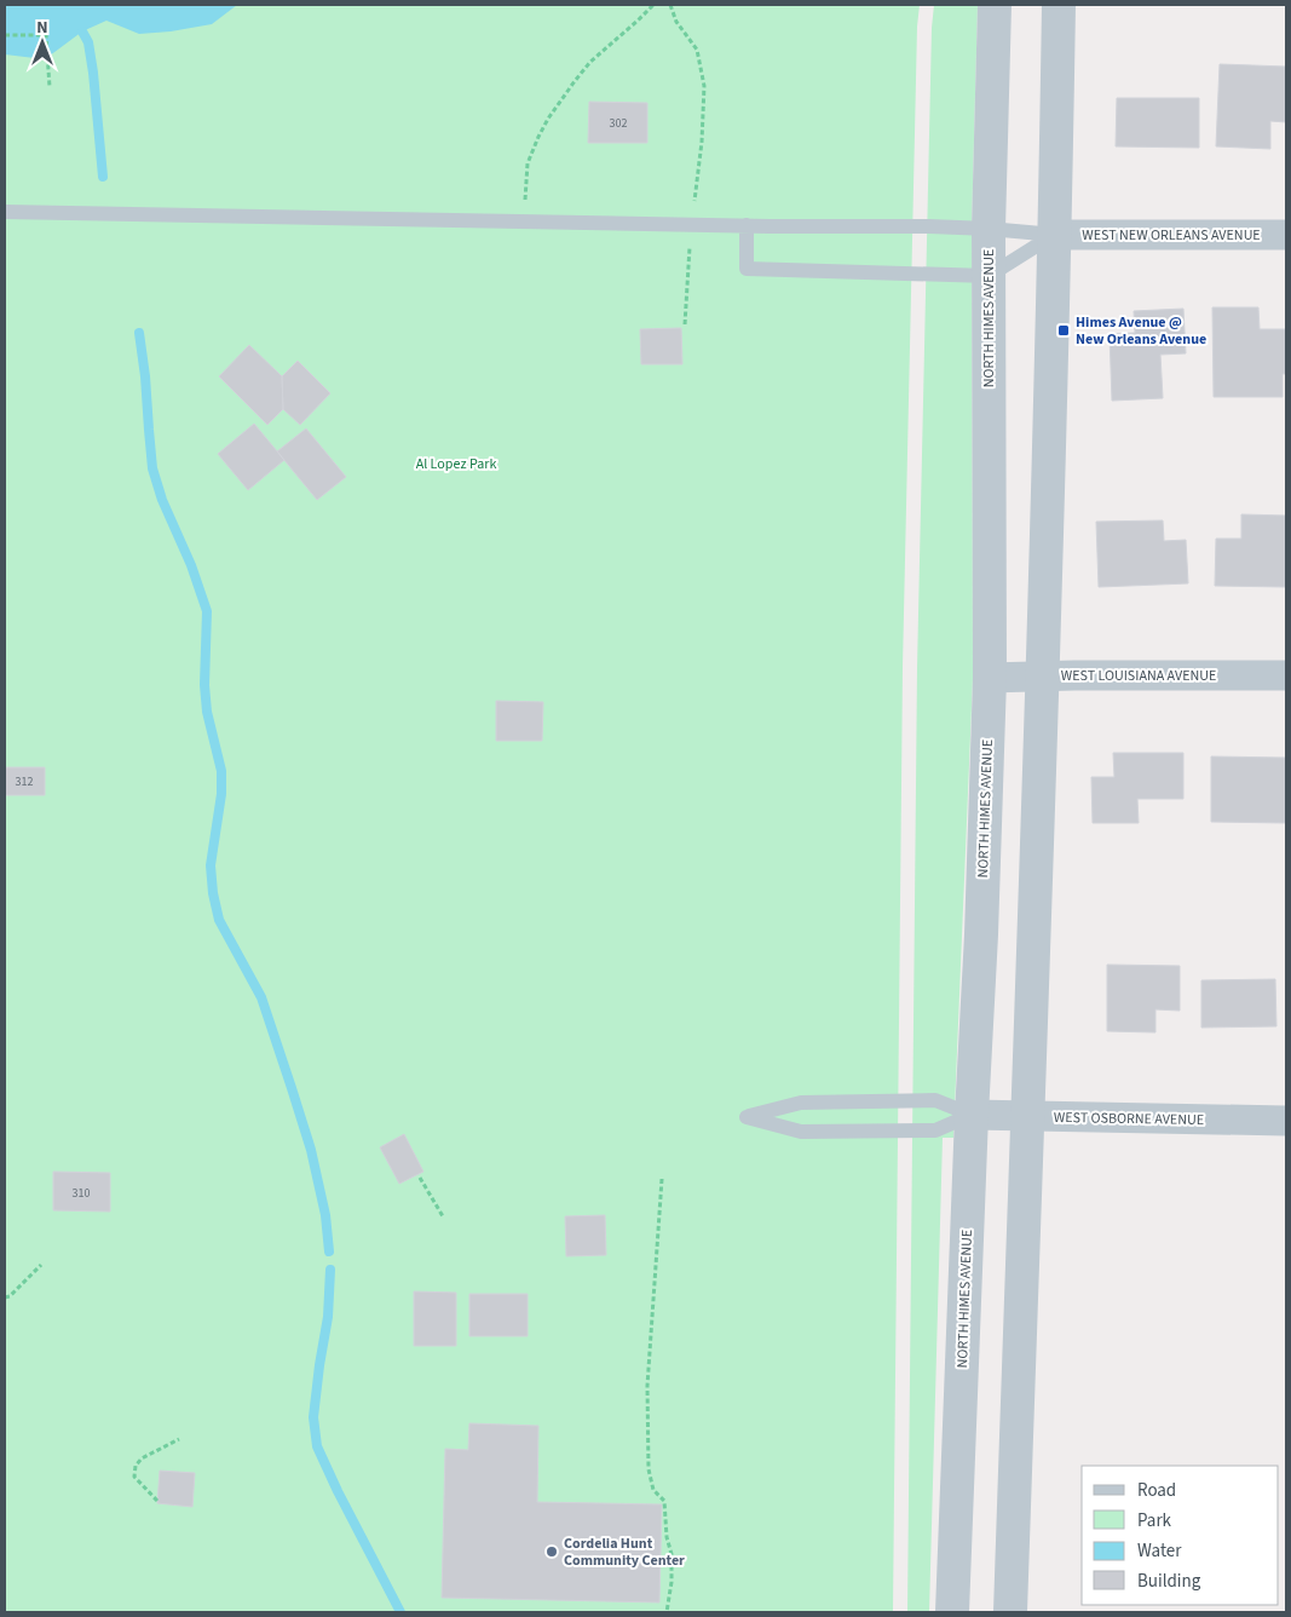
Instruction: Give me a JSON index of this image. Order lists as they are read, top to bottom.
{
  "streets": {
    "street": [
      "WEST NEW ORLEANS AVENUE",
      "NORTH HIMES AVENUE",
      "WEST LOUISIANA AVENUE",
      "WEST OSBORNE AVENUE"
    ]
  },
  "crossings": [
    ["NORTH HIMES AVENUE", "WEST LOUISIANA AVENUE"],
    ["NORTH HIMES AVENUE", "WEST OSBORNE AVENUE"]
  ],
  "parks": ["Al Lopez Park"],
  "places": {
    "transit": ["Himes Avenue @ New Orleans Avenue"],
    "other": ["Cordelia Hunt Community Center"]
  },
  "house_numbers": ["302", "312", "310"],
  "legend": [
    "Road",
    "Park",
    "Water",
    "Building"
  ],
  "north": "top"
}
